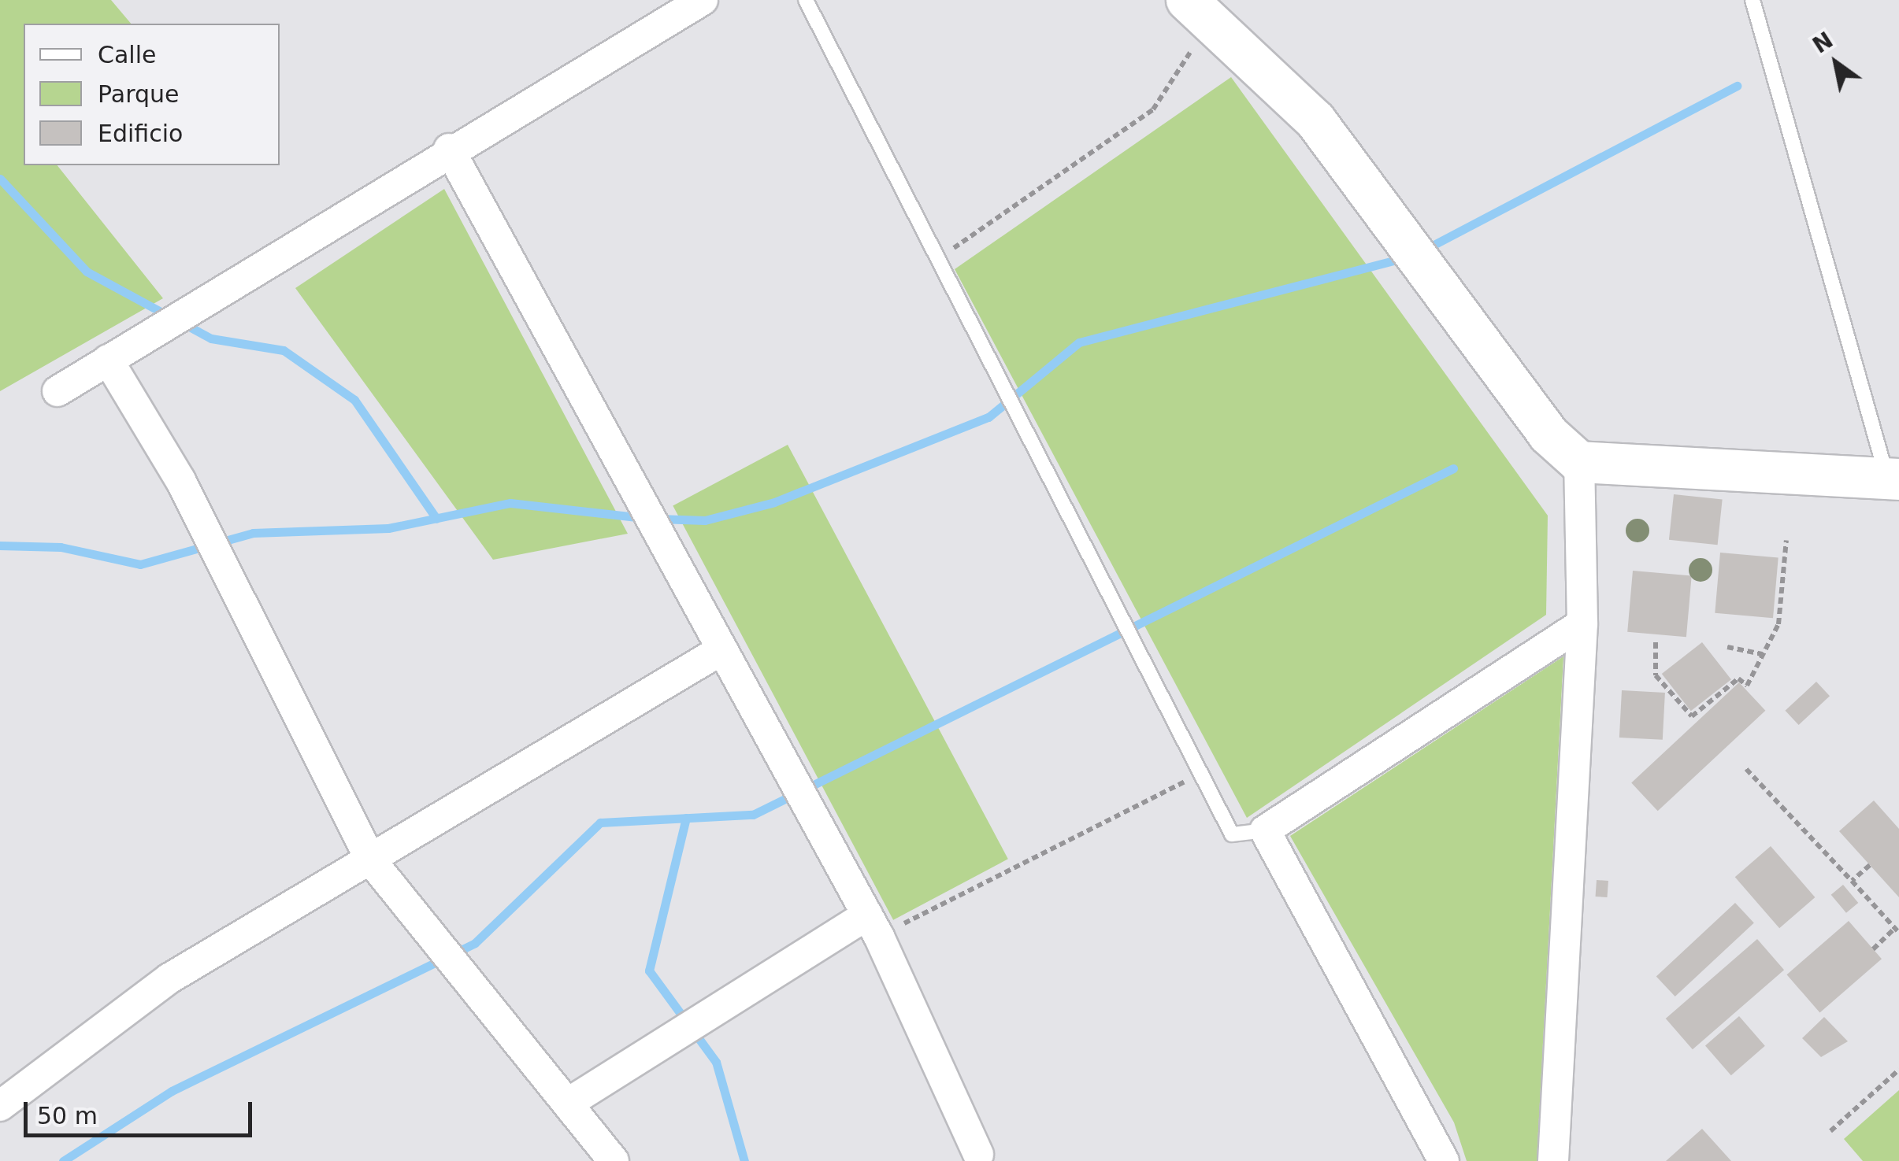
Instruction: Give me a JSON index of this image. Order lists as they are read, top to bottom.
{
  "legend": ["Calle", "Parque", "Edificio"],
  "scale_bar": "50 m",
  "north": "top left"
}
